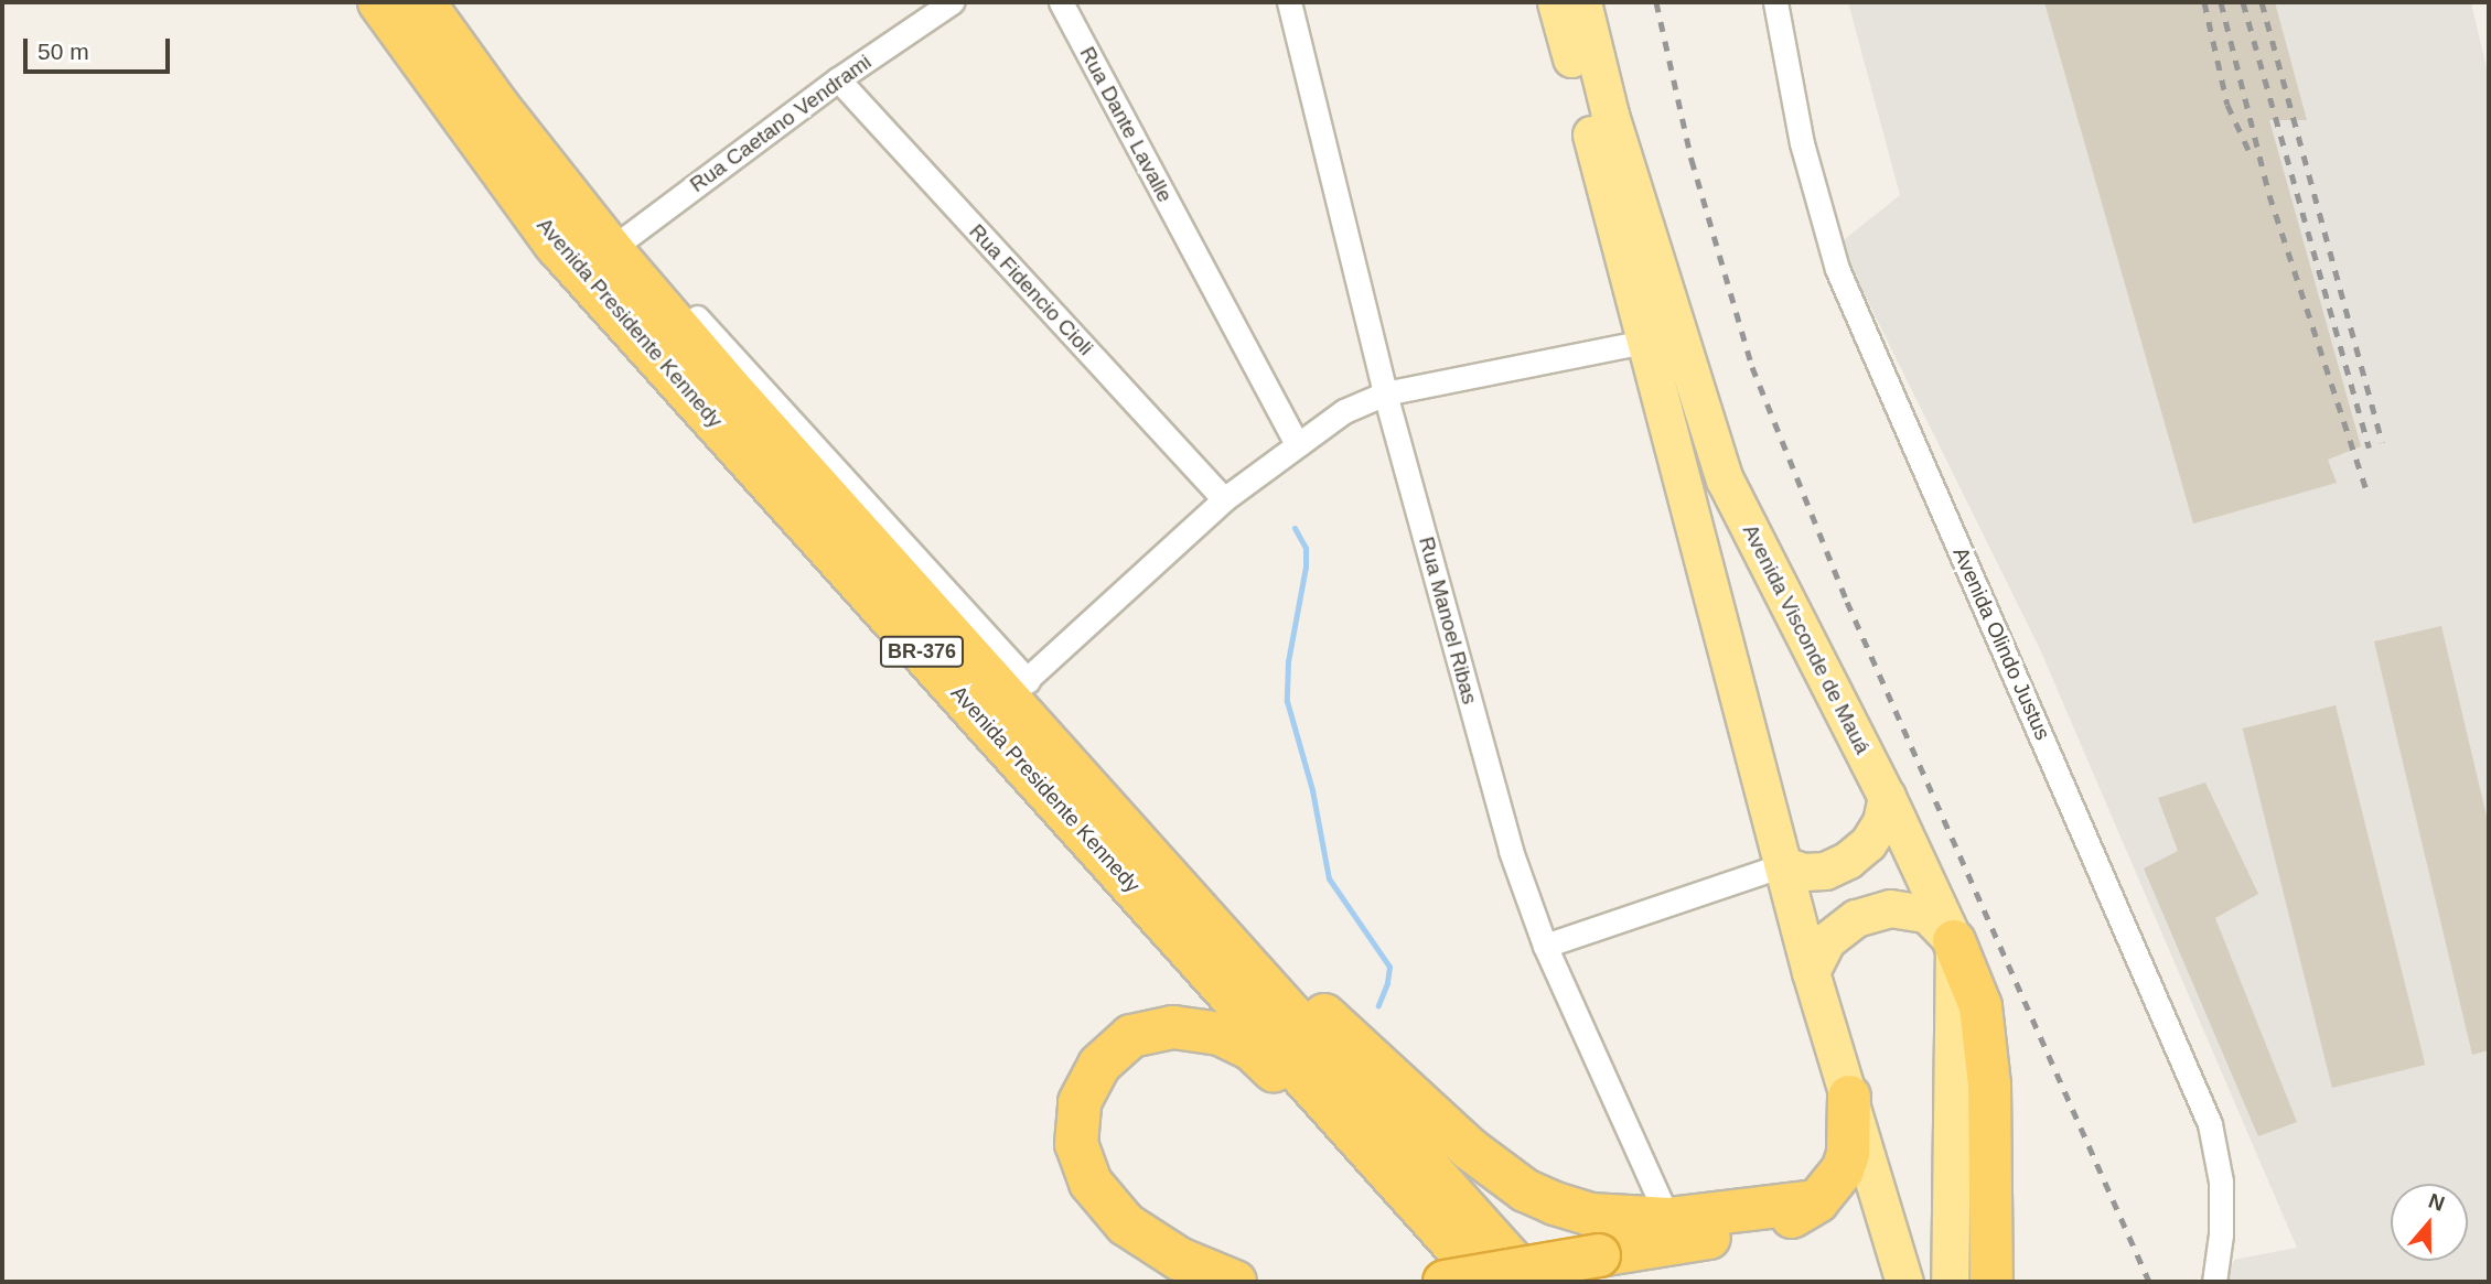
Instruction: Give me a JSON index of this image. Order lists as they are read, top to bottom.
{
  "streets": {
    "highway": ["Avenida Presidente Kennedy", "BR-376"],
    "main road": ["Avenida Visconde de Mauá"],
    "street": [
      "Rua Caetano Vendrami",
      "Rua Dante Lavalle",
      "Rua Fidencio Cioli",
      "Rua Manoel Ribas",
      "Avenida Olindo Justus"
    ]
  },
  "crossings": [
    ["Rua Caetano Vendrami", "Rua Fidencio Cioli"],
    ["Rua Caetano Vendrami", "Avenida Presidente Kennedy"]
  ],
  "scale_bar": "50 m",
  "north": "top"
}
